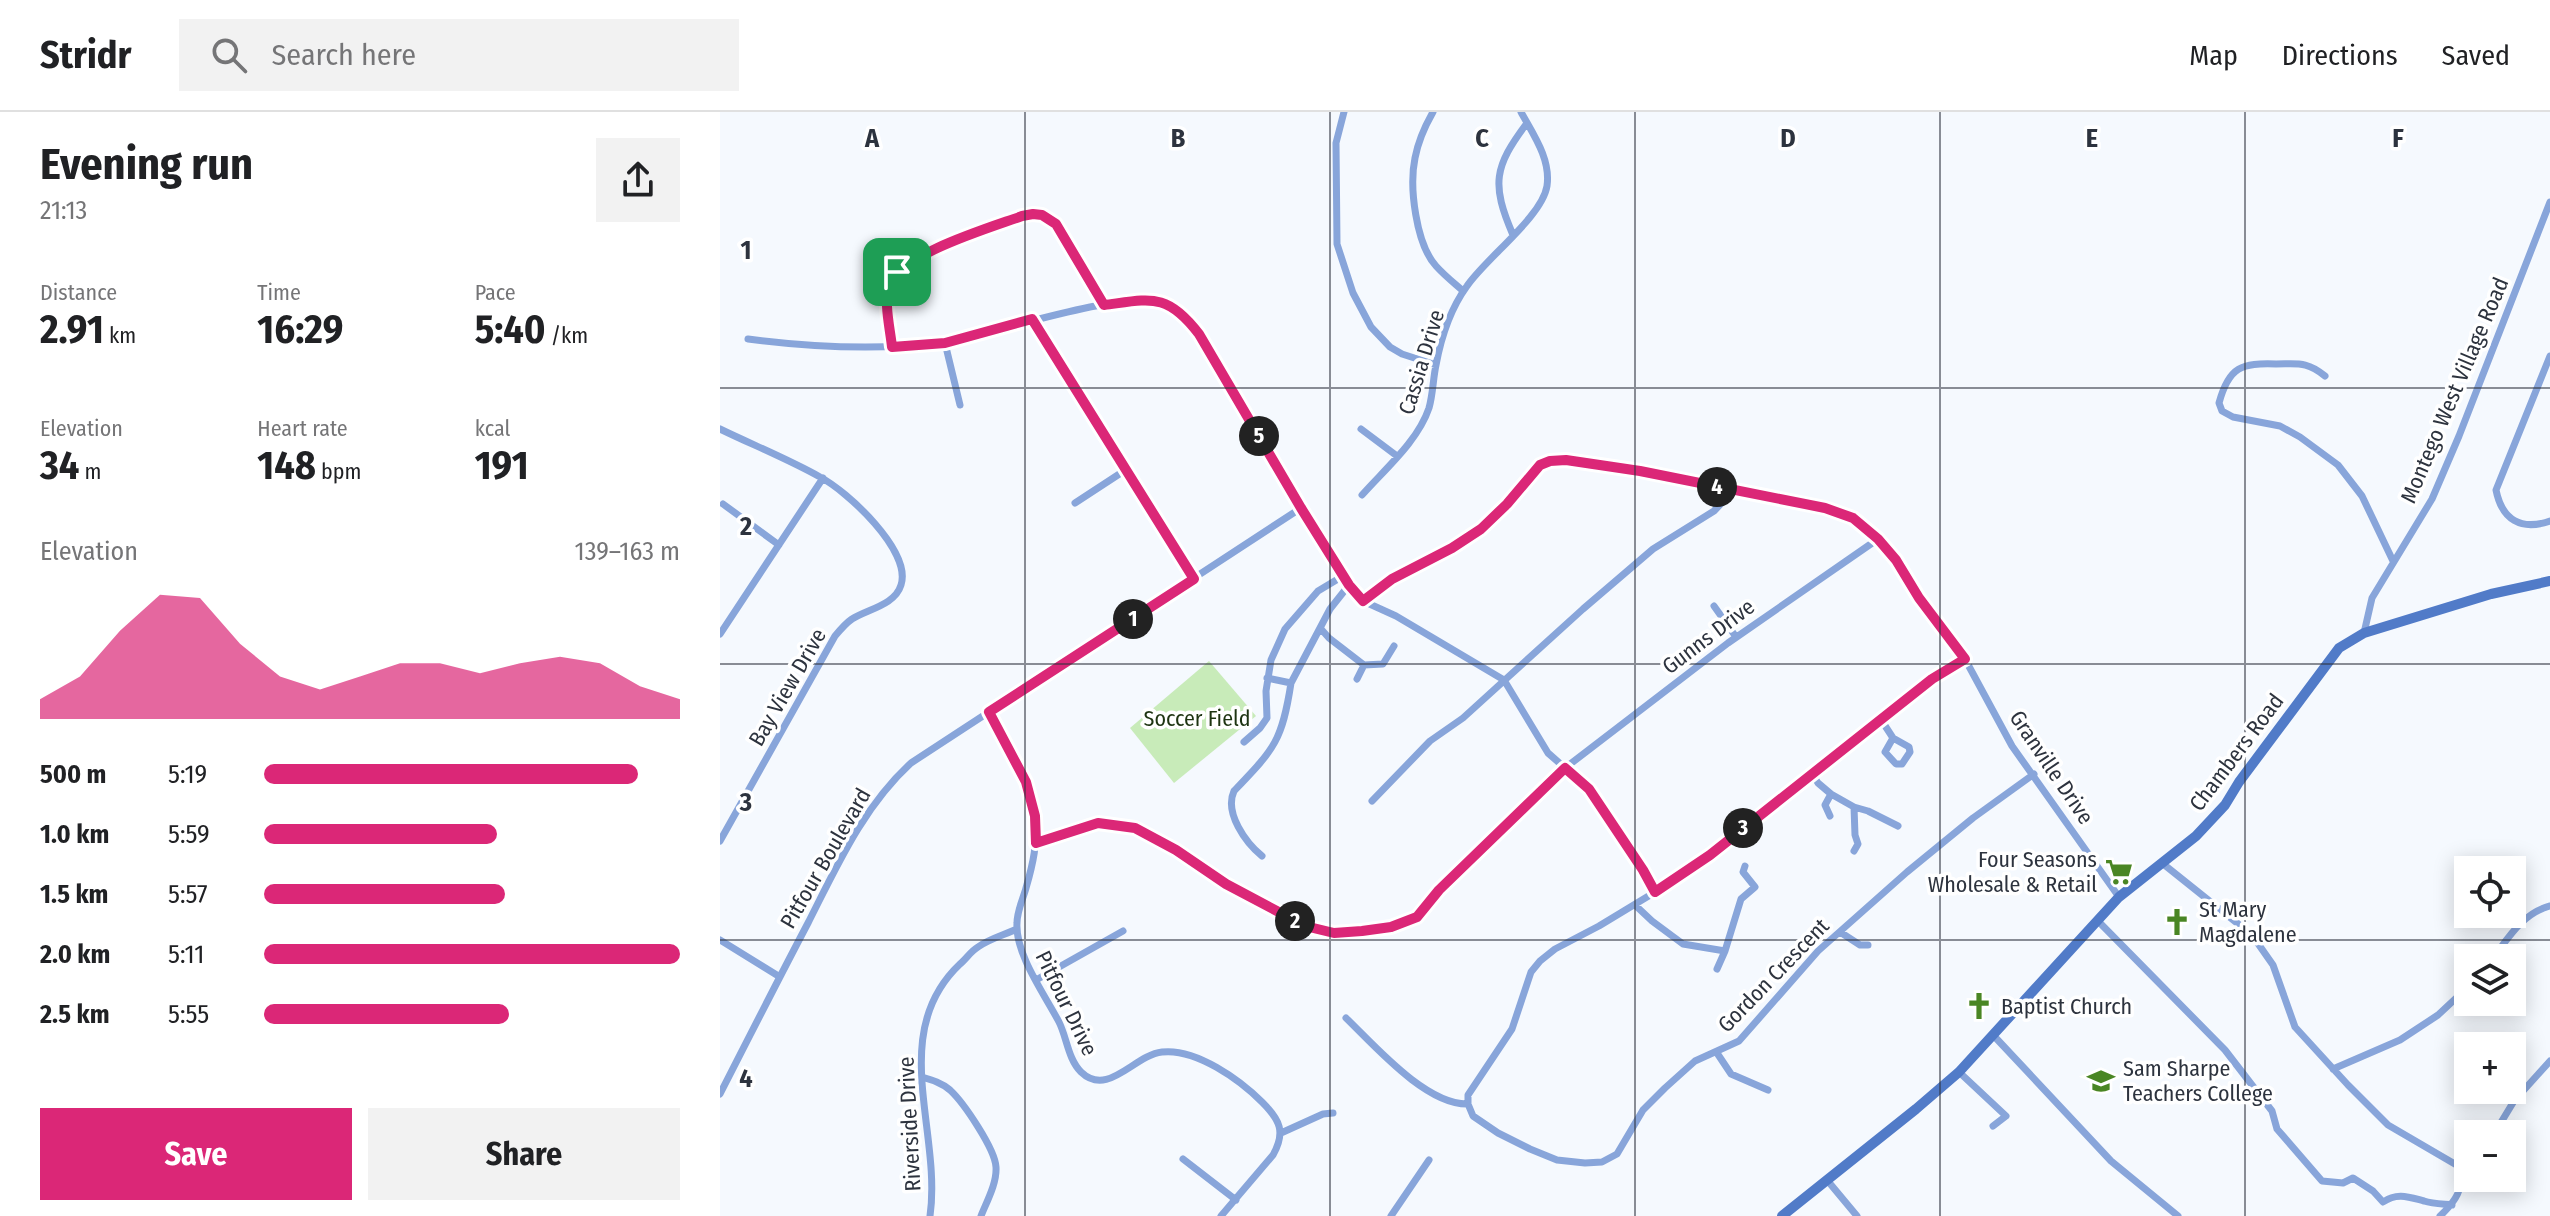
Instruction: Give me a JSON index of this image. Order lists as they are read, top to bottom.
{
  "streets": {
    "street": [
      "Cassia Drive",
      "Montego West Village Road",
      "Gunns Drive",
      "Bay View Drive",
      "Chambers Road",
      "Granville Drive",
      "Pitfour Boulevard",
      "Gordon Crescent",
      "Pitfour Drive",
      "Riverside Drive"
    ]
  },
  "crossings": [
    ["Montego West Village Road", "Chambers Road"],
    ["Gunns Drive", "Granville Drive"],
    ["Gunns Drive", "Pitfour Drive"],
    ["Chambers Road", "Granville Drive"],
    ["Granville Drive", "Gordon Crescent"],
    ["Pitfour Boulevard", "Pitfour Drive"],
    ["Pitfour Drive", "Riverside Drive"]
  ],
  "parks": ["Soccer Field"],
  "places": {
    "supermarket": ["Four Seasons Wholesale & Retail"],
    "church": ["St Mary Magdalene", "Baptist Church"],
    "school or university": ["Sam Sharpe Teachers College"]
  },
  "page": {
    "header": "Stridr",
    "search": "Search here",
    "nav": ["Map", "Directions", "Saved"],
    "heading": ["Evening run", "21:13"],
    "stats": [
      ["Distance", "2.91 km"],
      ["Time", "16:29"],
      ["Pace", "5:40 /km"],
      ["Elevation", "34 m"],
      ["Heart rate", "148 bpm"],
      ["kcal", "191"]
    ],
    "pins": [
      "5",
      "4",
      "1",
      "3",
      "2"
    ],
    "chart": ["Elevation", "139–163 m"],
    "list": [
      {
        "name": "500 m",
        "note": "5:19"
      },
      {
        "name": "1.0 km",
        "note": "5:59"
      },
      {
        "name": "1.5 km",
        "note": "5:57"
      },
      {
        "name": "2.0 km",
        "note": "5:11"
      },
      {
        "name": "2.5 km",
        "note": "5:55"
      }
    ],
    "map_buttons": ["+", "−"],
    "buttons": ["Save", "Share"]
  },
  "grid": {
    "columns": [
      "A",
      "B",
      "C",
      "D",
      "E",
      "F"
    ],
    "rows": [
      "1",
      "2",
      "3",
      "4"
    ]
  }
}
